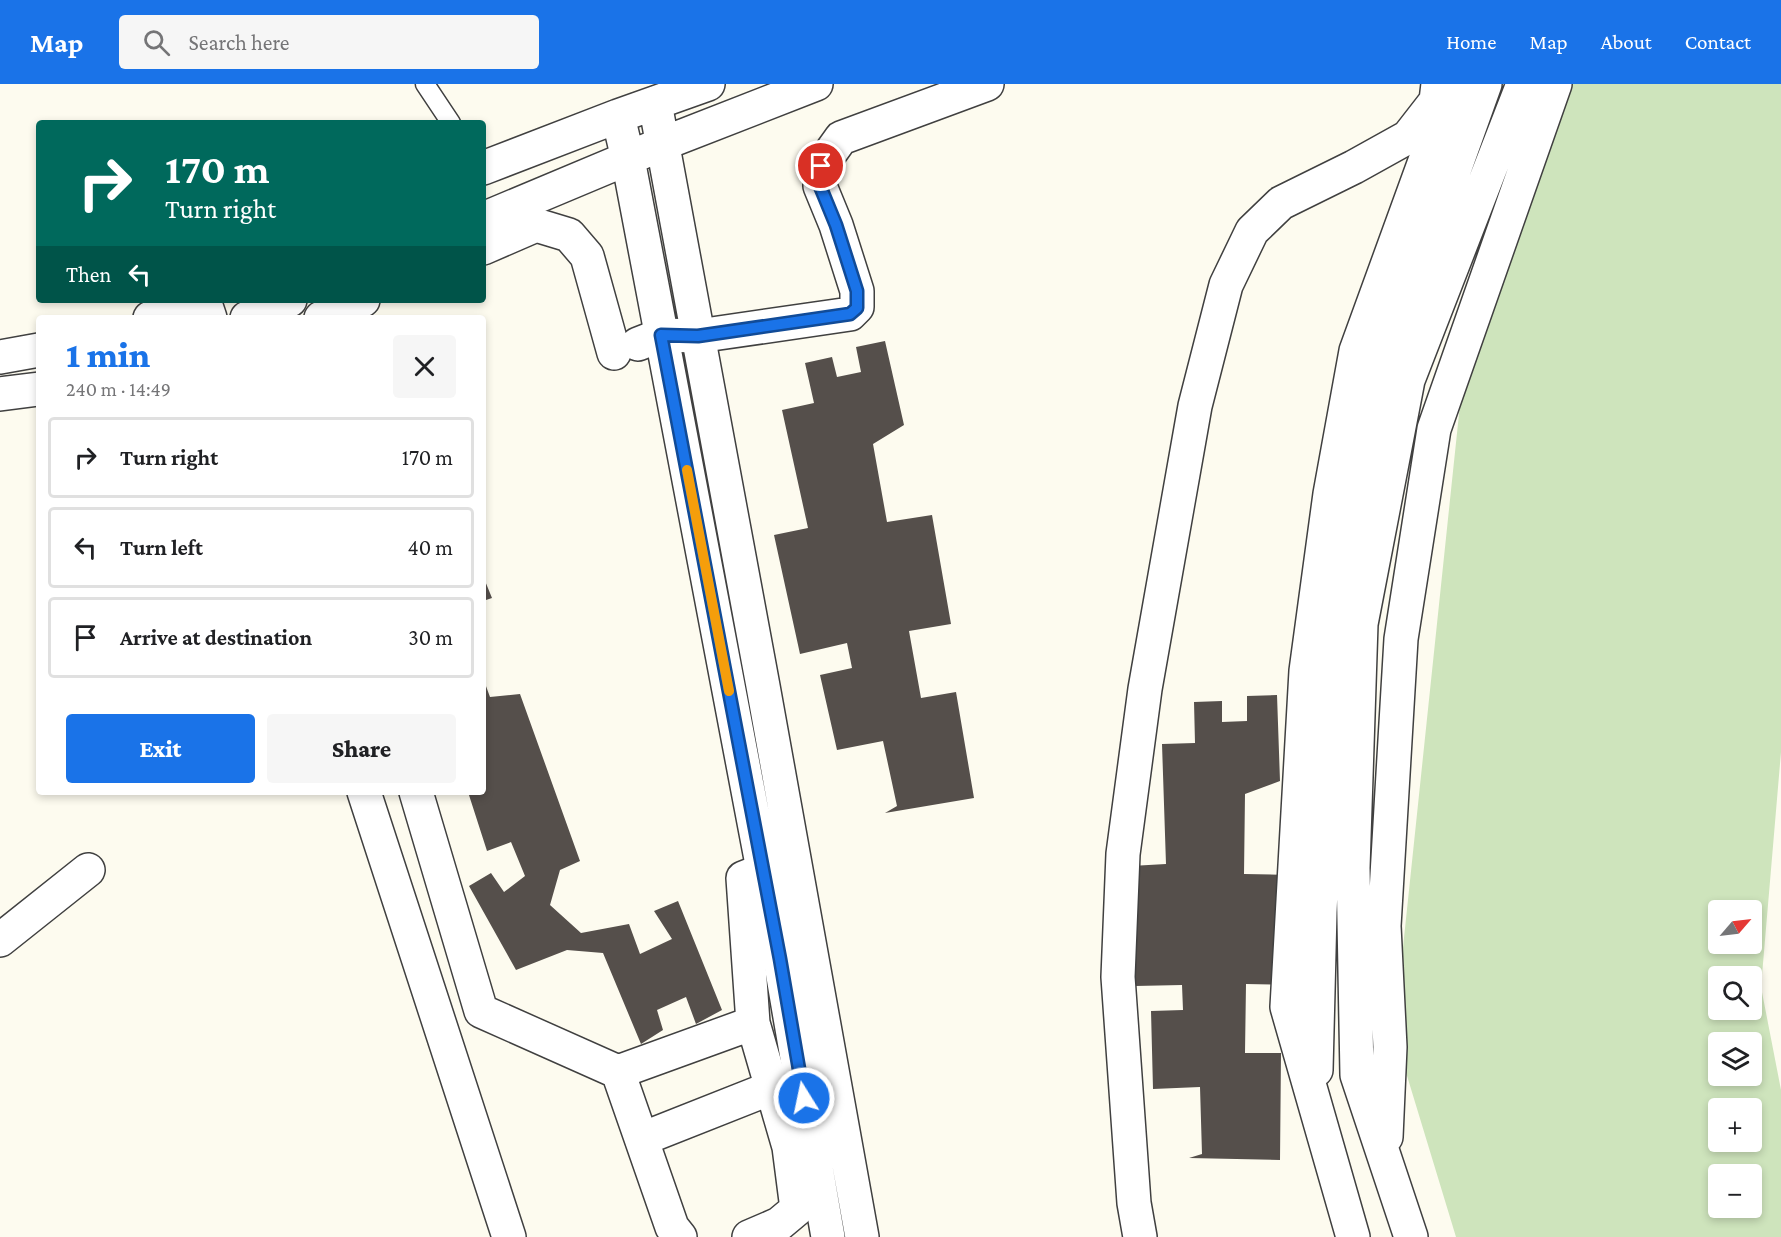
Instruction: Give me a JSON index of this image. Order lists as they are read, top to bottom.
{
  "north": "top right",
  "page": {
    "header": "Map",
    "search": "Search here",
    "nav": [
      "Home",
      "Map",
      "About",
      "Contact"
    ],
    "turn": ["170 m", "Turn right"],
    "then": "Then",
    "heading": ["1 min", "240 m · 14:49"],
    "list": [
      {
        "name": "Turn right",
        "value": "170 m"
      },
      {
        "name": "Turn left",
        "value": "40 m"
      },
      {
        "name": "Arrive at destination",
        "value": "30 m"
      }
    ],
    "buttons": ["Exit", "Share"],
    "map_buttons": ["+", "−"]
  }
}
